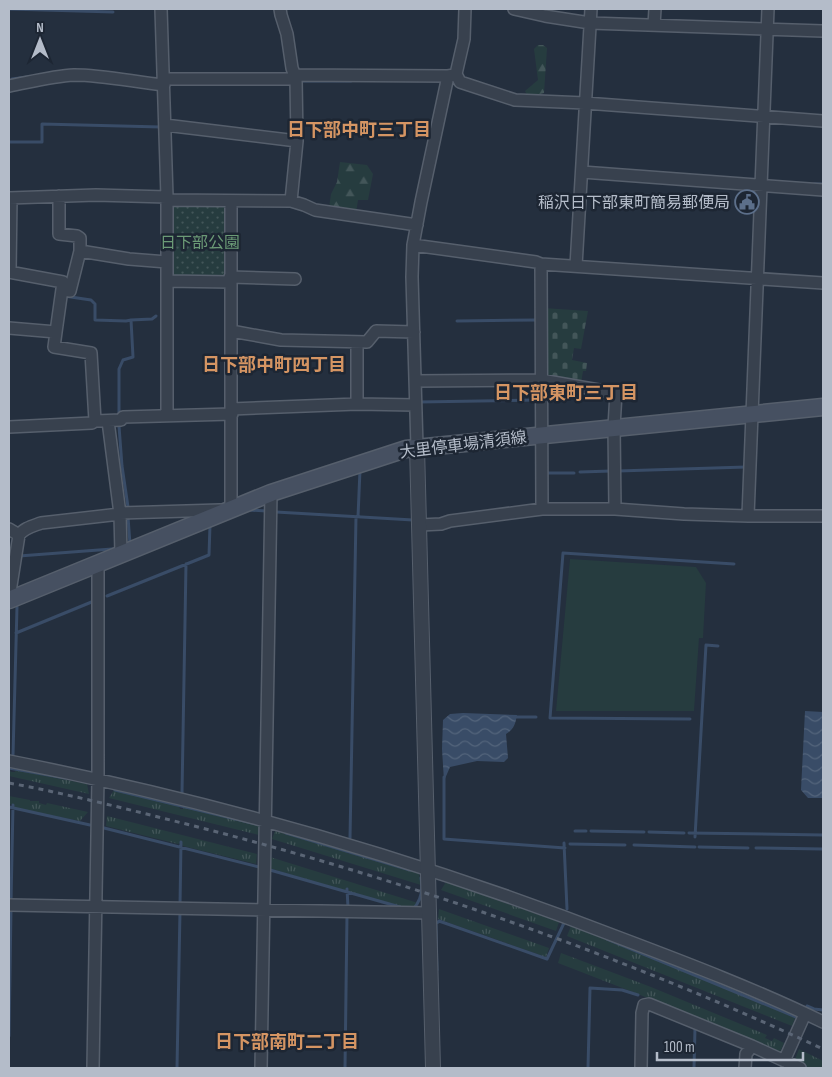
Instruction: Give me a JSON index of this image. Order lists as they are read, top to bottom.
{
  "streets": {
    "main road": ["大里停車場清須線"]
  },
  "districts": [
    "日下部中町三丁目",
    "日下部中町四丁目",
    "日下部東町三丁目",
    "日下部南町二丁目"
  ],
  "parks": ["日下部公園"],
  "places": {
    "public building": ["稲沢日下部東町簡易郵便局"]
  },
  "scale_bar": "100 m",
  "north": "top"
}
